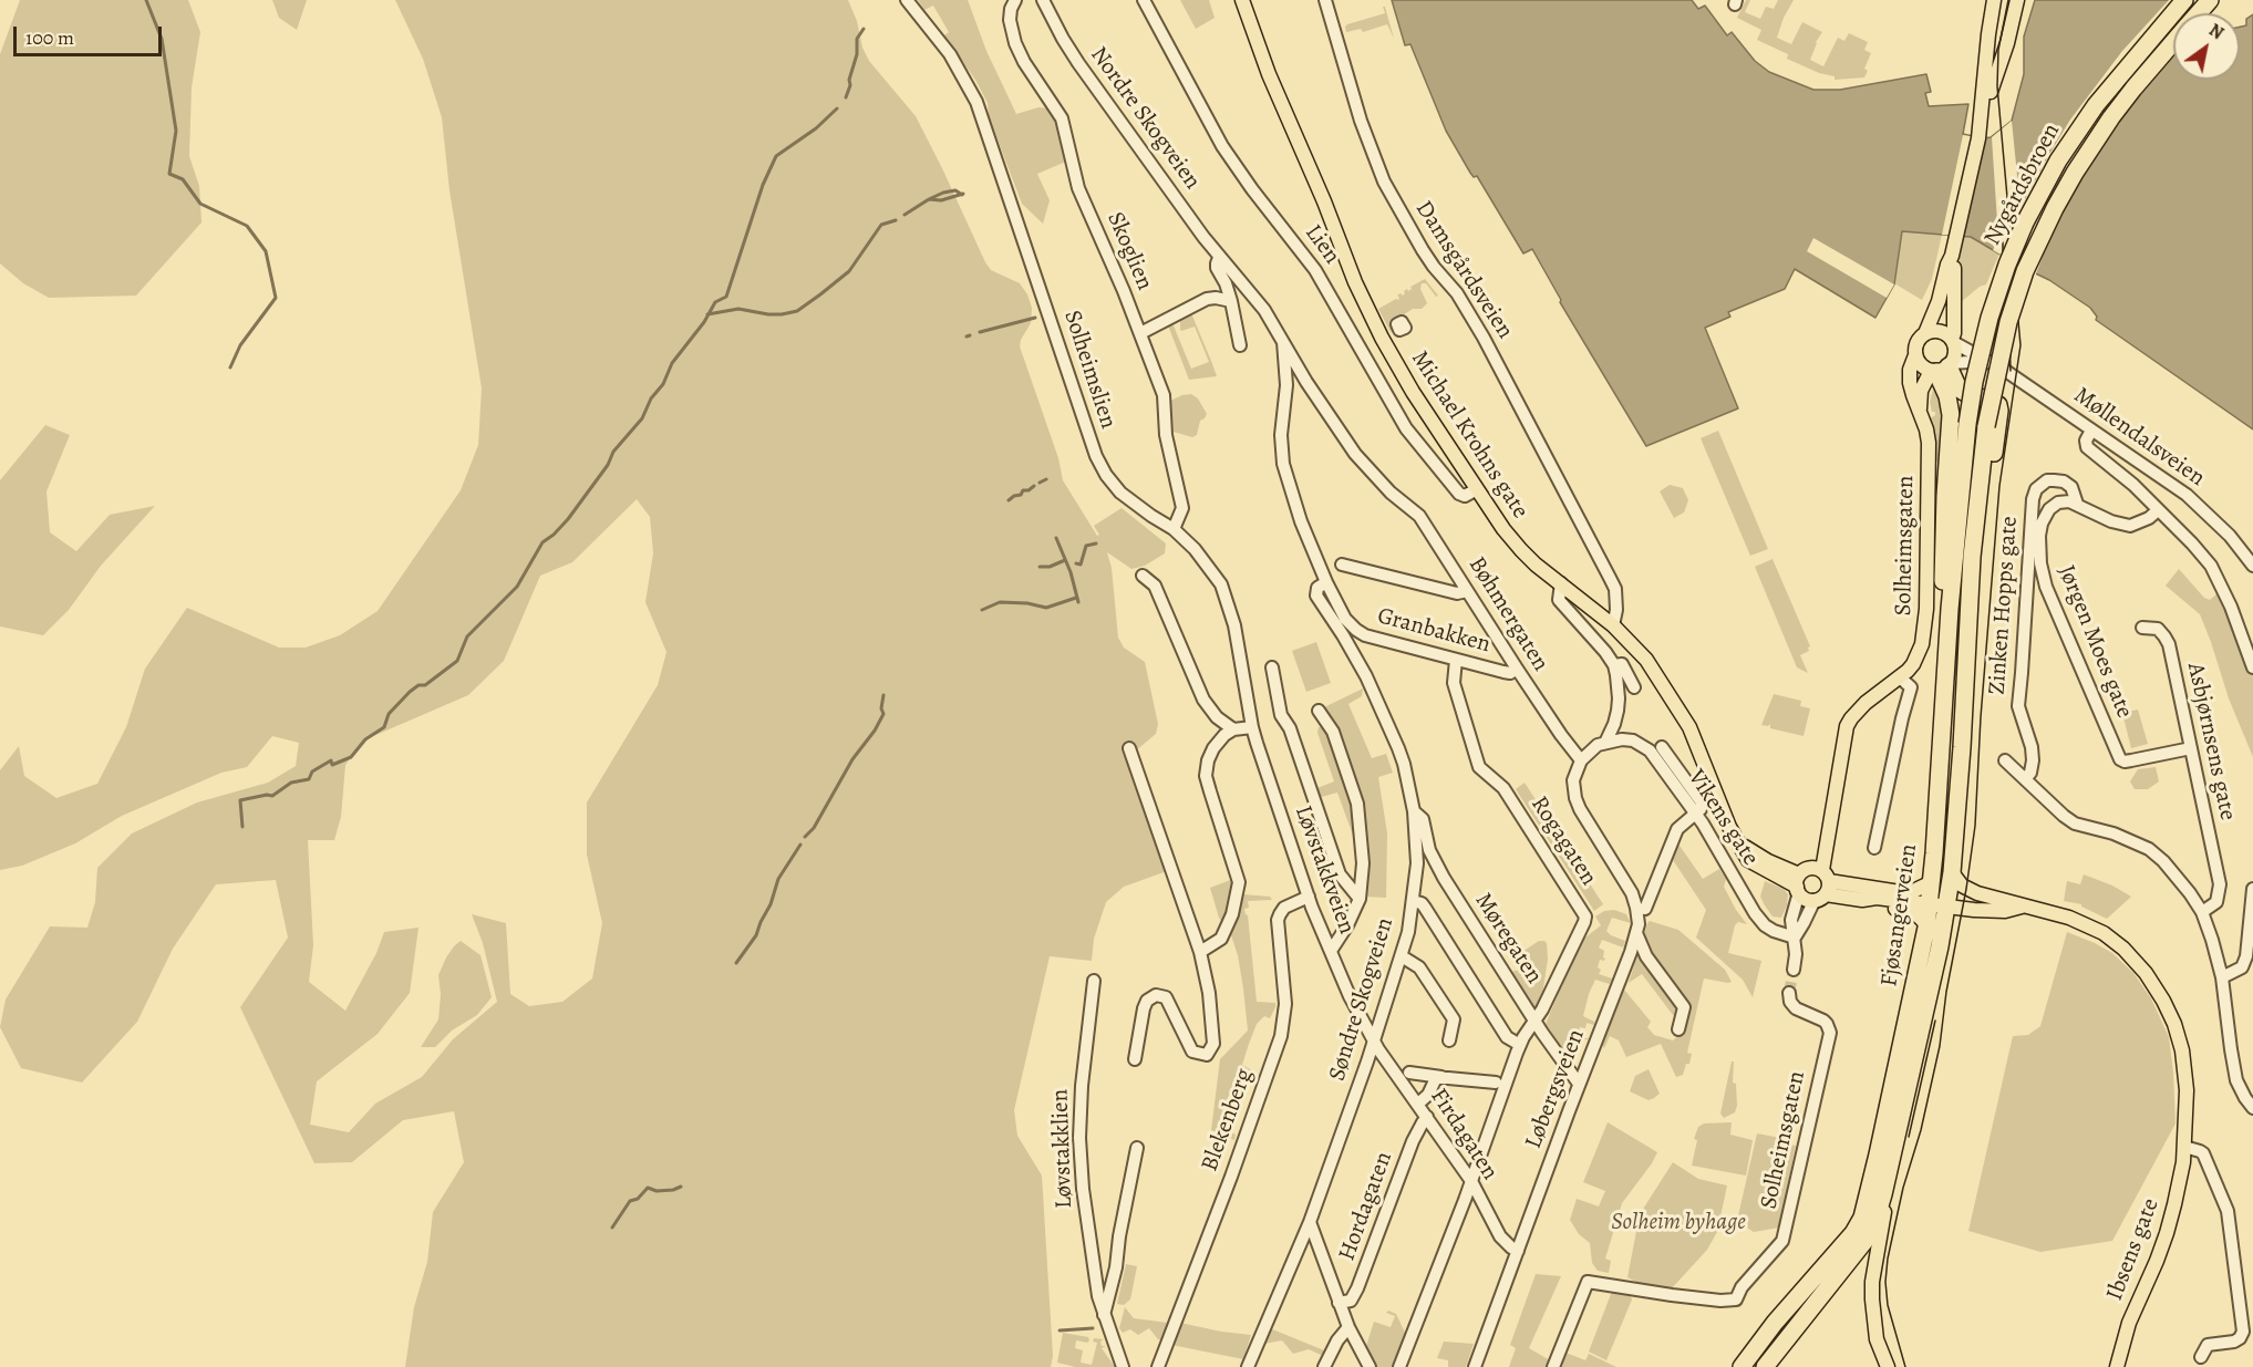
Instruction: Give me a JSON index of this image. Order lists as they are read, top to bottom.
{
  "streets": {
    "highway": ["Nygårdsbroen", "Fjøsangerveien"],
    "main road": ["Michael Krohns gate", "Solheimsgaten", "Ibsens gate"],
    "street": [
      "Nordre Skogveien",
      "Lien",
      "Skoglien",
      "Damsgårdsveien",
      "Solheimslien",
      "Møllendalsveien",
      "Zinken Hopps gate",
      "Bøhmergaten",
      "Granbakken",
      "Jørgen Moes gate",
      "Asbjørnsens gate",
      "Vikens gate",
      "Rogagaten",
      "Løvstakkveien",
      "Møregaten",
      "Søndre Skogveien",
      "Løbergsveien",
      "Blekenberg",
      "Firdagaten",
      "Løvstakklien",
      "Hordagaten"
    ]
  },
  "crossings": [
    ["Nordre Skogveien", "Bøhmergaten"],
    ["Nygårdsbroen", "Fjøsangerveien"],
    ["Lien", "Michael Krohns gate"],
    ["Skoglien", "Solheimslien"],
    ["Damsgårdsveien", "Michael Krohns gate"],
    ["Solheimslien", "Løvstakkveien"],
    ["Michael Krohns gate", "Solheimsgaten"],
    ["Michael Krohns gate", "Fjøsangerveien"],
    ["Michael Krohns gate", "Ibsens gate"],
    ["Møllendalsveien", "Solheimsgaten"],
    ["Solheimsgaten", "Vikens gate"],
    ["Zinken Hopps gate", "Jørgen Moes gate"],
    ["Bøhmergaten", "Granbakken"],
    ["Granbakken", "Rogagaten"],
    ["Granbakken", "Søndre Skogveien"],
    ["Jørgen Moes gate", "Asbjørnsens gate"],
    ["Rogagaten", "Møregaten"],
    ["Rogagaten", "Firdagaten"],
    ["Løvstakkveien", "Søndre Skogveien"],
    ["Løvstakkveien", "Blekenberg"],
    ["Løvstakkveien", "Firdagaten"],
    ["Fjøsangerveien", "Ibsens gate"],
    ["Møregaten", "Søndre Skogveien"],
    ["Møregaten", "Løbergsveien"],
    ["Søndre Skogveien", "Firdagaten"],
    ["Løbergsveien", "Firdagaten"],
    ["Firdagaten", "Hordagaten"]
  ],
  "parks": ["Solheim byhage"],
  "scale_bar": "100 m",
  "north": "top right"
}
